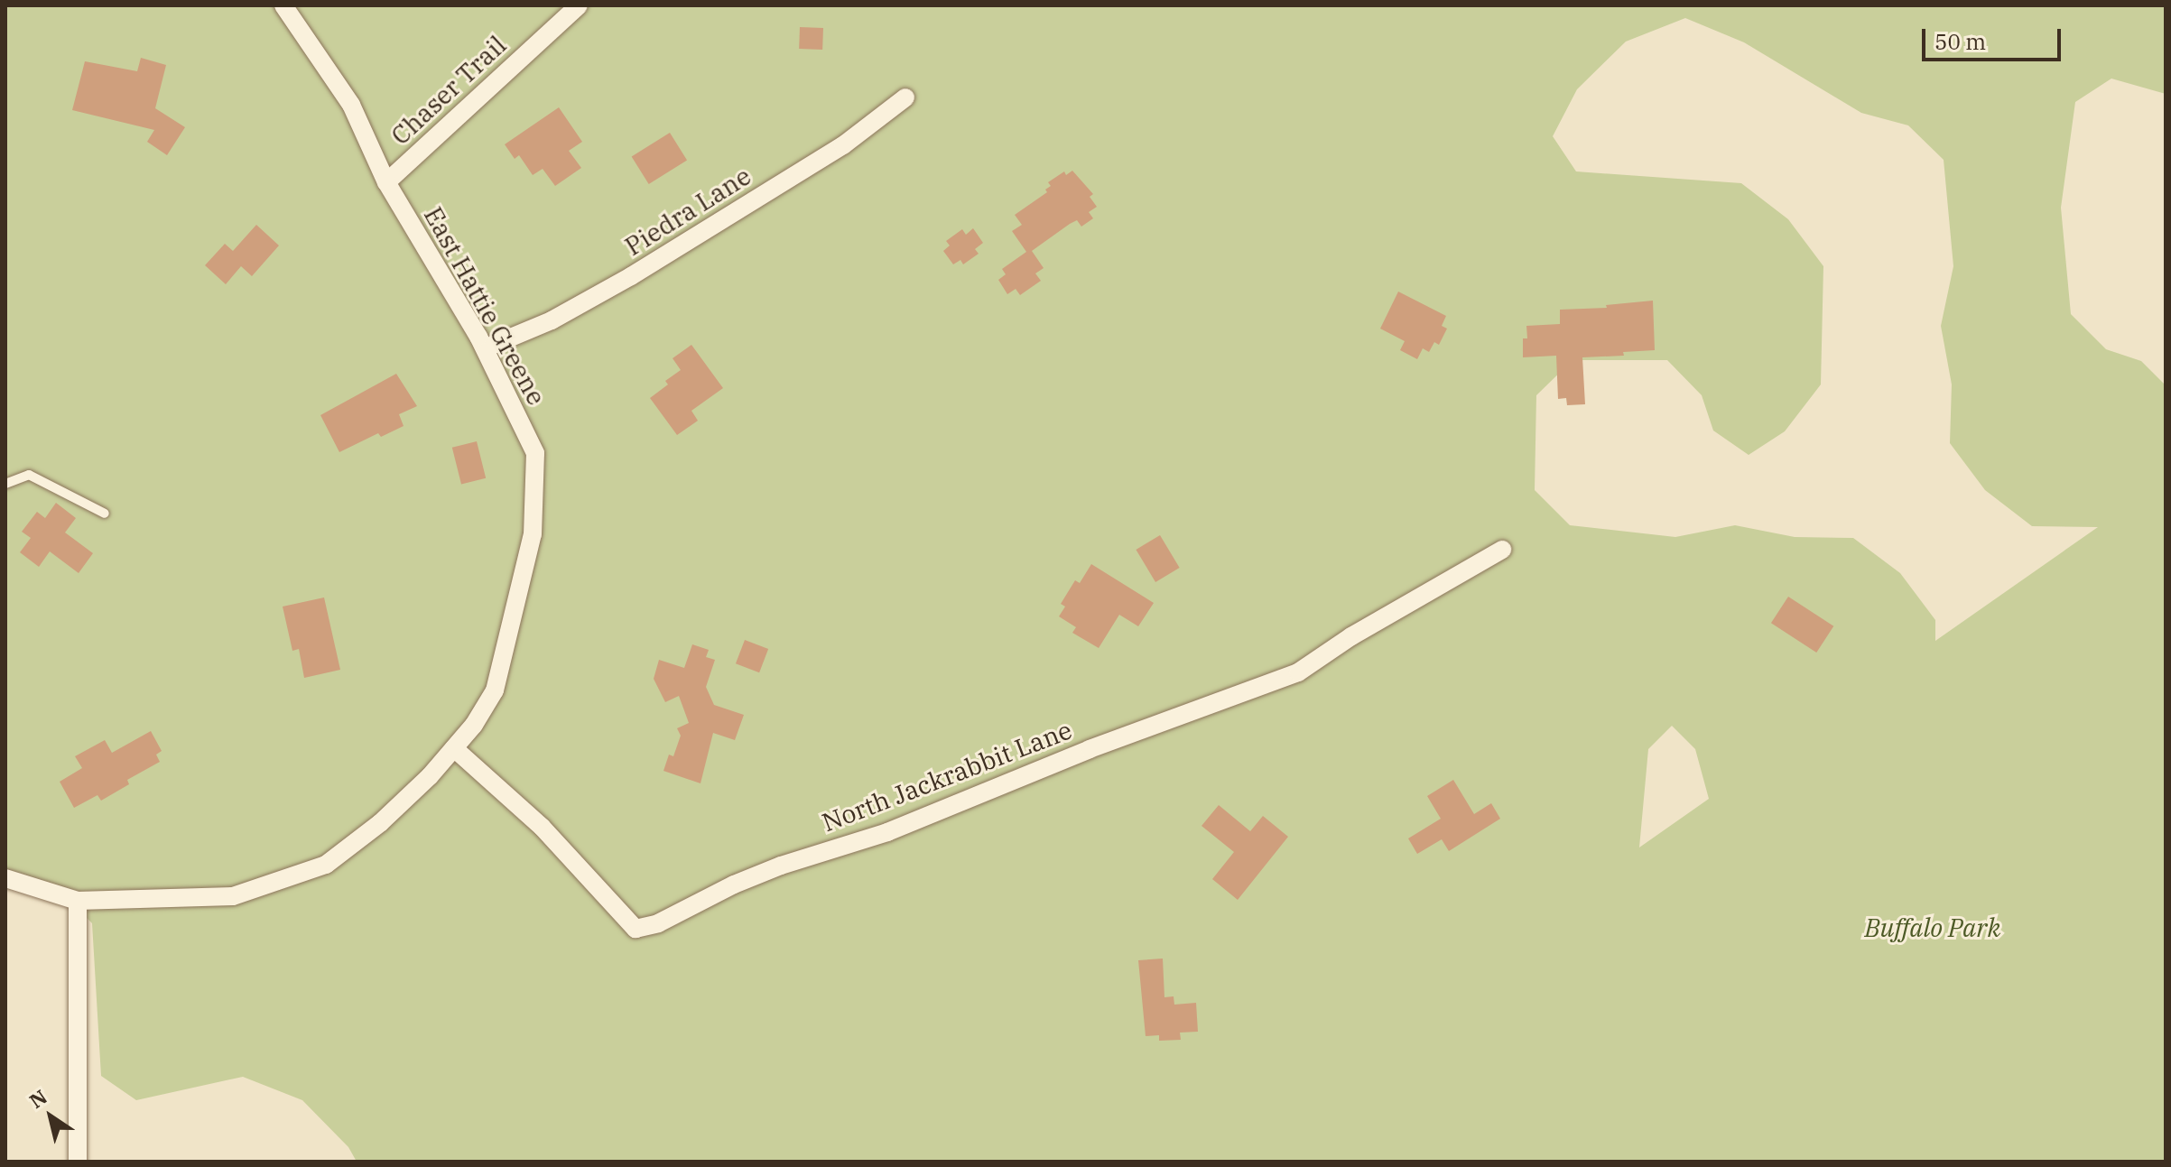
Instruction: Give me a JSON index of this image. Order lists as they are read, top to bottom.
{
  "streets": {
    "street": [
      "Chaser Trail",
      "Piedra Lane",
      "East Hattie Greene",
      "North Jackrabbit Lane"
    ]
  },
  "crossings": [
    ["Chaser Trail", "East Hattie Greene"],
    ["Piedra Lane", "East Hattie Greene"],
    ["East Hattie Greene", "North Jackrabbit Lane"]
  ],
  "parks": ["Buffalo Park"],
  "scale_bar": "50 m",
  "north": "top left"
}
